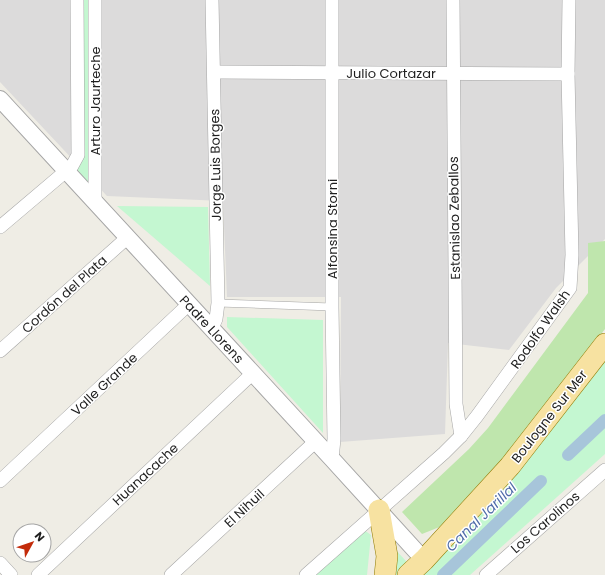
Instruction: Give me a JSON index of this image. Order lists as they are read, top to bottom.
{
  "streets": {
    "main road": ["Boulogne Sur Mer"],
    "street": [
      "Julio Cortazar",
      "Arturo Jaurteche",
      "Jorge Luis Borges",
      "Estanislao Zeballos",
      "Alfonsina Storni",
      "Cordón del Plata",
      "Padre Llorens",
      "Rodolfo Walsh",
      "Valle Grande",
      "Huanacache",
      "El Nihuil",
      "Los Carolinos"
    ]
  },
  "crossings": [
    ["Julio Cortazar", "Jorge Luis Borges"],
    ["Julio Cortazar", "Estanislao Zeballos"],
    ["Julio Cortazar", "Alfonsina Storni"],
    ["Julio Cortazar", "Rodolfo Walsh"],
    ["Arturo Jaurteche", "Padre Llorens"],
    ["Jorge Luis Borges", "Padre Llorens"],
    ["Estanislao Zeballos", "Rodolfo Walsh"],
    ["Alfonsina Storni", "Padre Llorens"],
    ["Cordón del Plata", "Padre Llorens"],
    ["Padre Llorens", "Rodolfo Walsh"],
    ["Padre Llorens", "Valle Grande"],
    ["Padre Llorens", "Boulogne Sur Mer"],
    ["Padre Llorens", "Huanacache"],
    ["Padre Llorens", "El Nihuil"]
  ],
  "water": ["Canal Jarillal"],
  "north": "top right"
}
